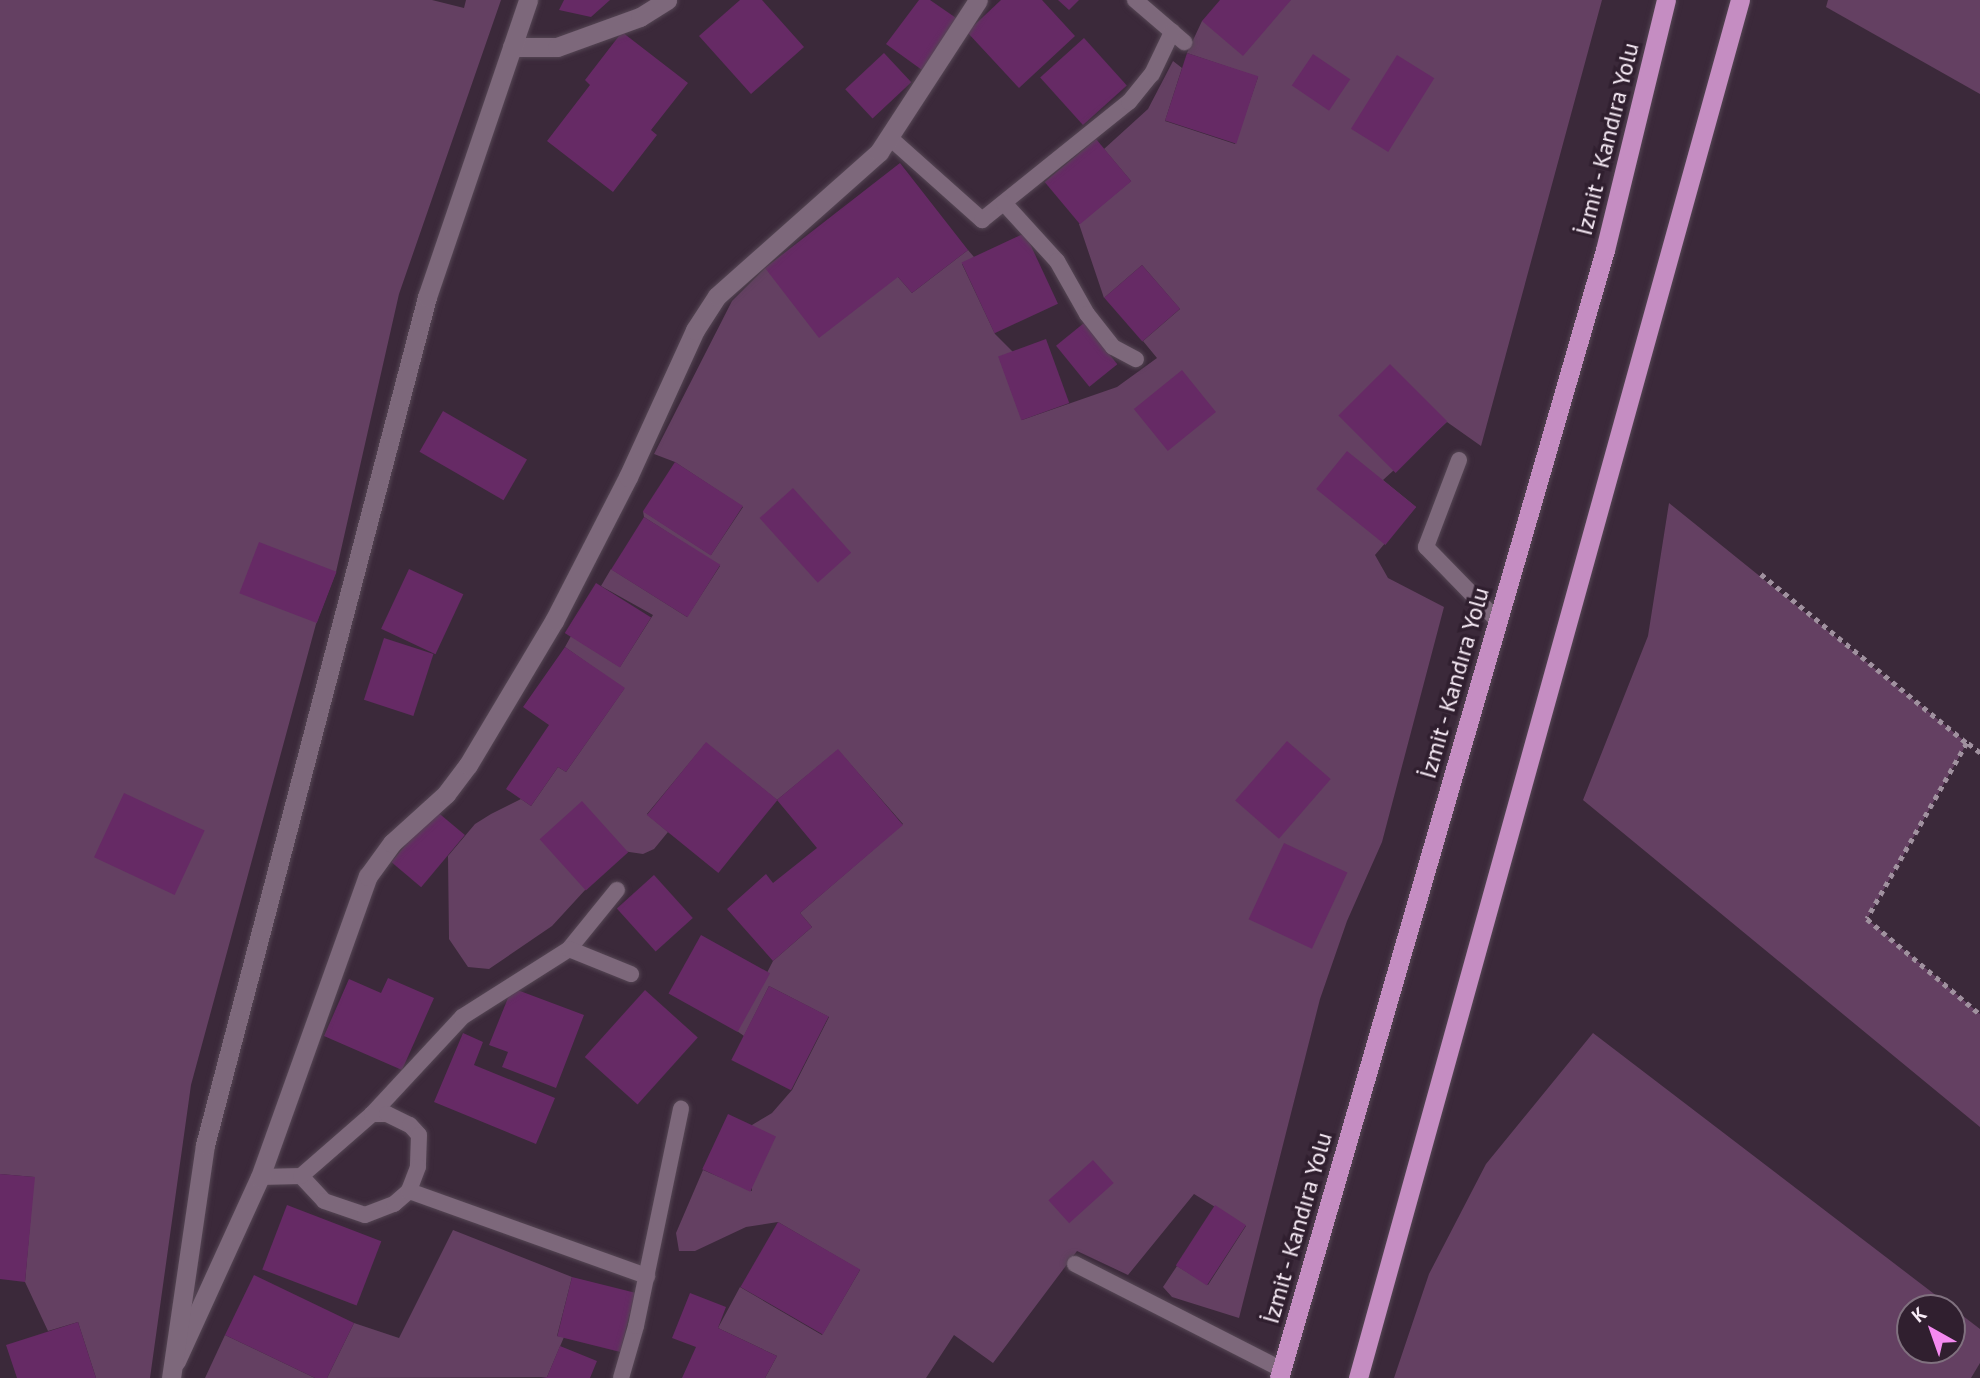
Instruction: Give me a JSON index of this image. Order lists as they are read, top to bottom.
{
  "streets": {
    "highway": ["İzmit - Kandıra Yolu"]
  },
  "north": "top left"
}
